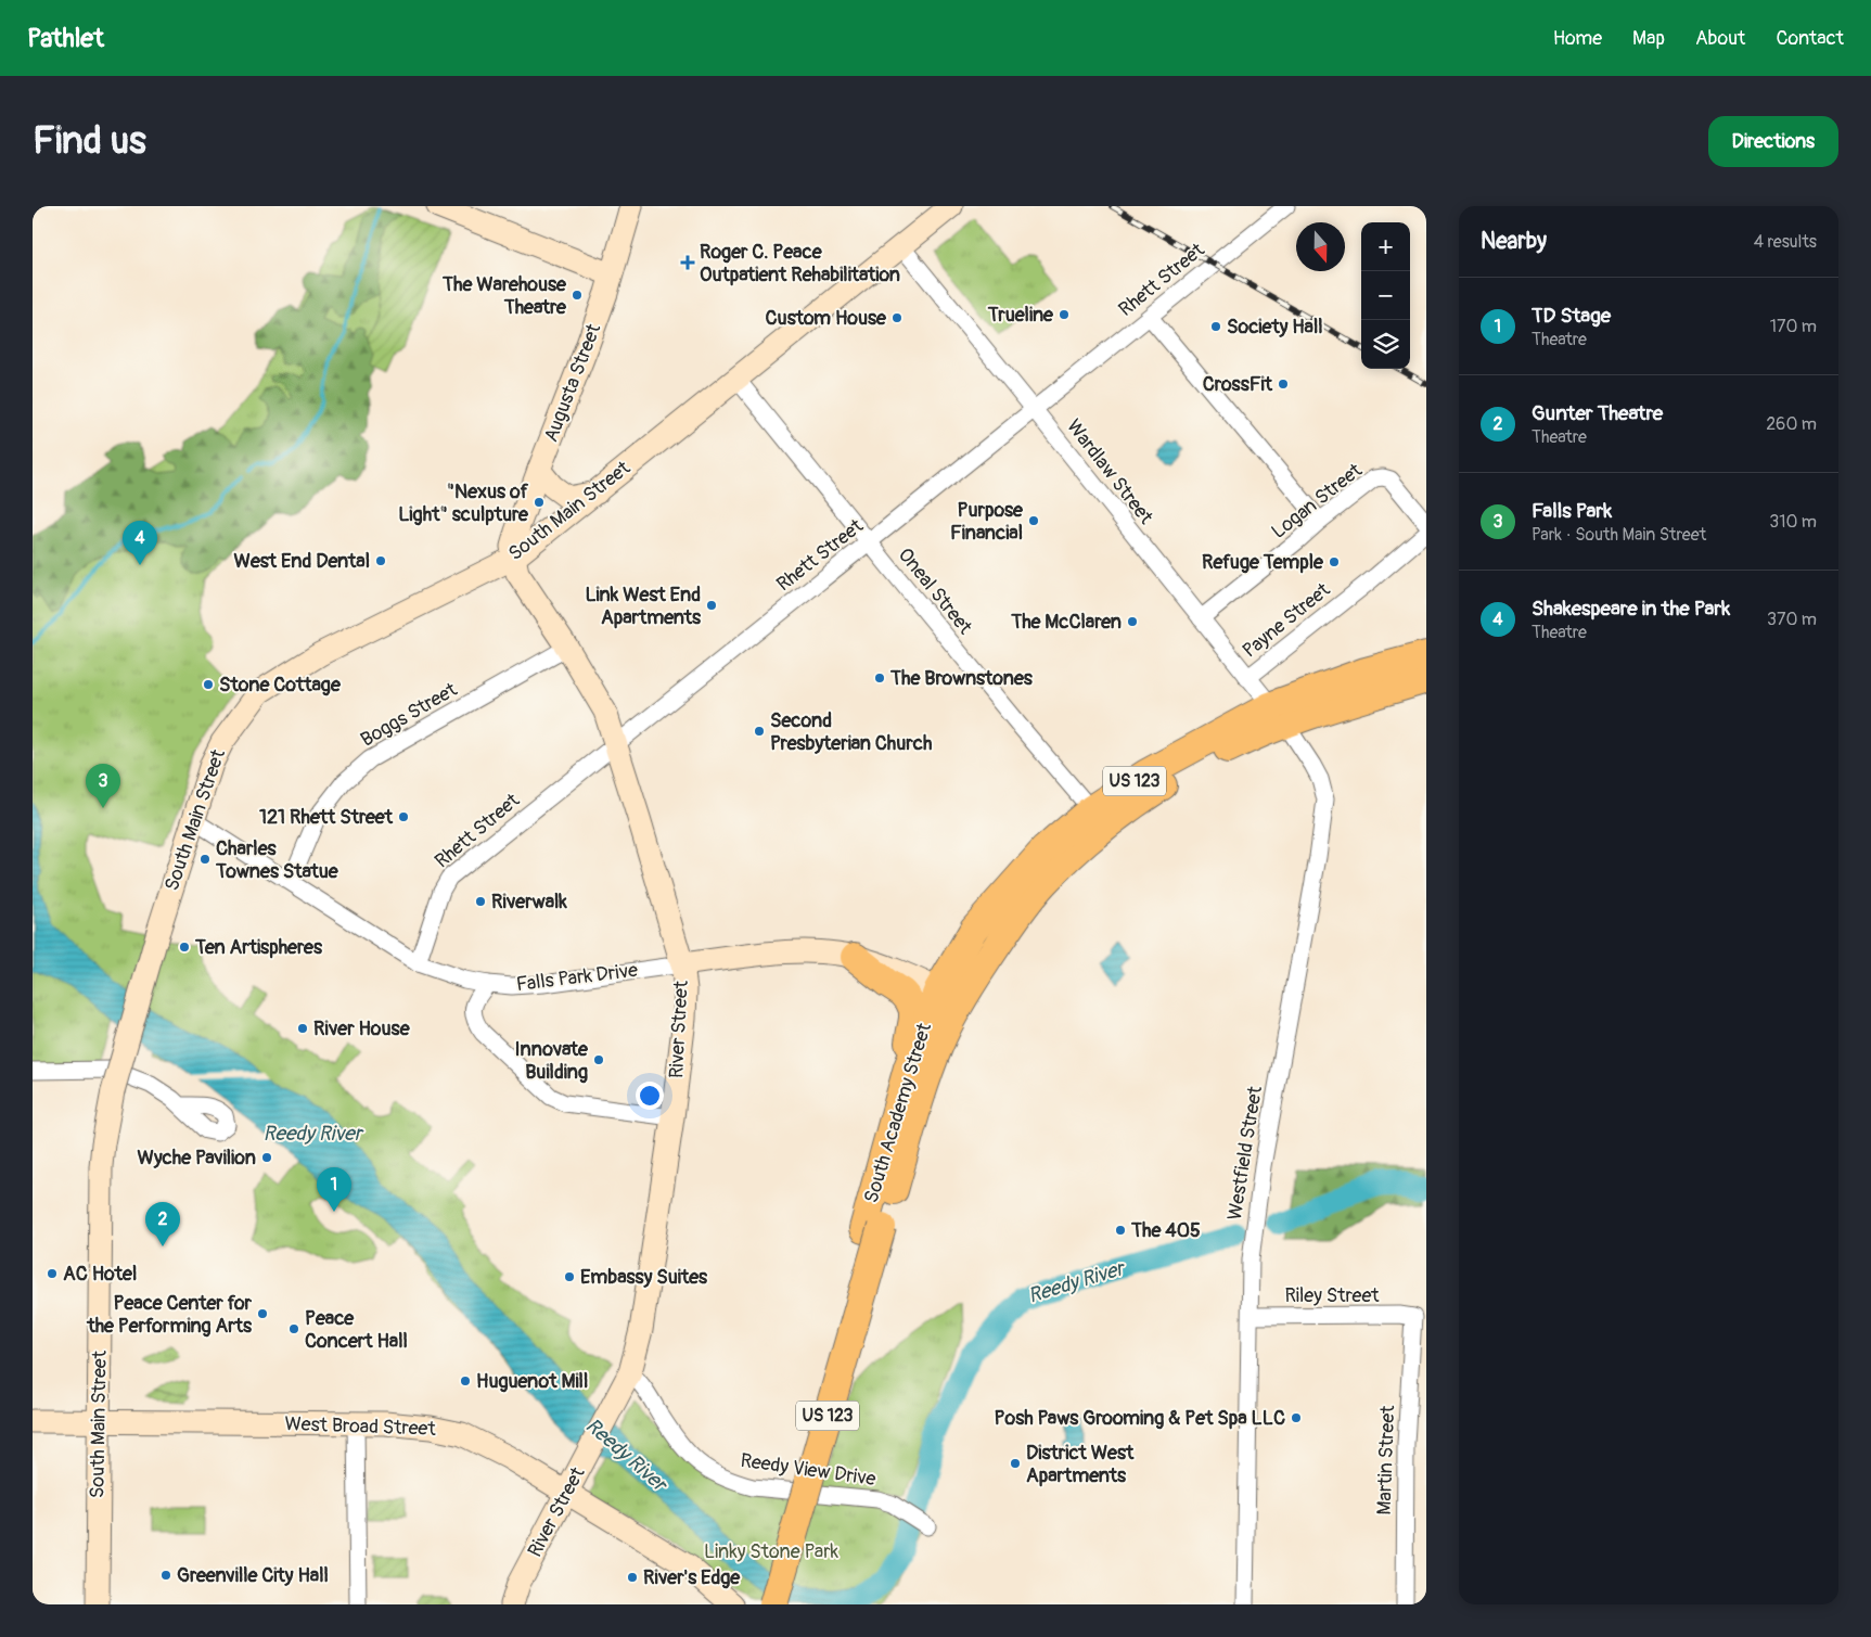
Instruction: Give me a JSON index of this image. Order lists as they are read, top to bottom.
{
  "streets": {
    "highway": ["US 123", "South Academy Street"],
    "street": [
      "Rhett Street",
      "Augusta Street",
      "Wardlaw Street",
      "Logan Street",
      "South Main Street",
      "Oneal Street",
      "Payne Street",
      "Boggs Street",
      "Falls Park Drive",
      "River Street",
      "Westfield Street",
      "Riley Street",
      "West Broad Street",
      "Martin Street",
      "Reedy View Drive"
    ]
  },
  "crossings": [
    ["Rhett Street", "Wardlaw Street"],
    ["Rhett Street", "Oneal Street"],
    ["Rhett Street", "Falls Park Drive"],
    ["Rhett Street", "River Street"],
    ["Augusta Street", "South Main Street"],
    ["Augusta Street", "River Street"],
    ["Wardlaw Street", "Logan Street"],
    ["Wardlaw Street", "South Main Street"],
    ["Wardlaw Street", "Payne Street"],
    ["Wardlaw Street", "South Academy Street"],
    ["Wardlaw Street", "Westfield Street"],
    ["South Main Street", "Oneal Street"],
    ["South Main Street", "Falls Park Drive"],
    ["South Main Street", "River Street"],
    ["South Main Street", "West Broad Street"],
    ["Oneal Street", "South Academy Street"],
    ["Boggs Street", "Falls Park Drive"],
    ["Boggs Street", "River Street"],
    ["Falls Park Drive", "River Street"],
    ["Falls Park Drive", "South Academy Street"],
    ["River Street", "West Broad Street"],
    ["River Street", "Reedy View Drive"],
    ["South Academy Street", "Westfield Street"],
    ["Westfield Street", "Riley Street"],
    ["Riley Street", "Martin Street"]
  ],
  "water": ["Reedy River"],
  "parks": ["Linky Stone Park"],
  "places": {
    "health": ["Roger C. Peace Outpatient Rehabilitation"],
    "other": [
      "The Warehouse Theatre",
      "Trueline",
      "Custom House",
      "Society Hall",
      "CrossFit",
      "\"Nexus of Light\" sculpture",
      "Purpose Financial",
      "West End Dental",
      "Refuge Temple",
      "Link West End Apartments",
      "The McClaren",
      "The Brownstones",
      "Stone Cottage",
      "Second Presbyterian Church",
      "121 Rhett Street",
      "Charles Townes Statue",
      "Riverwalk",
      "Ten Artispheres",
      "River House",
      "Innovate Building",
      "Wyche Pavilion",
      "The 405",
      "AC Hotel",
      "Embassy Suites",
      "Peace Center for the Performing Arts",
      "Peace Concert Hall",
      "Huguenot Mill",
      "Posh Paws Grooming & Pet Spa LLC",
      "District West Apartments",
      "Greenville City Hall",
      "River's Edge"
    ]
  },
  "north": "bottom",
  "page": {
    "header": "Pathlet",
    "nav": [
      "Home",
      "Map",
      "About",
      "Contact"
    ],
    "buttons": "Directions",
    "title": "Find us",
    "heading": ["Nearby", "4 results"],
    "map_buttons": ["+", "−"],
    "list": [
      {
        "mark": "1",
        "name": "TD Stage",
        "note": "Theatre",
        "value": "170 m"
      },
      {
        "mark": "2",
        "name": "Gunter Theatre",
        "note": "Theatre",
        "value": "260 m"
      },
      {
        "mark": "3",
        "name": "Falls Park",
        "note": "Park · South Main Street",
        "value": "310 m"
      },
      {
        "mark": "4",
        "name": "Shakespeare in the Park",
        "note": "Theatre",
        "value": "370 m"
      }
    ],
    "pins": [
      "4",
      "3",
      "1",
      "2"
    ]
  }
}
